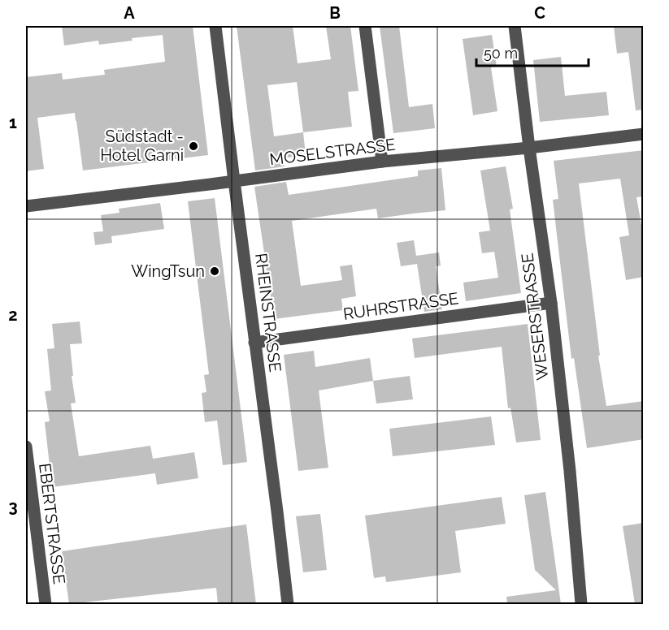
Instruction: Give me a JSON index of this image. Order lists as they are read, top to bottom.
{
  "streets": {
    "street": [
      "MOSELSTRASSE",
      "RUHRSTRASSE",
      "RHEINSTRASSE",
      "WESERSTRASSE",
      "EBERTSTRASSE"
    ]
  },
  "crossings": [
    ["MOSELSTRASSE", "RHEINSTRASSE"],
    ["MOSELSTRASSE", "WESERSTRASSE"],
    ["RUHRSTRASSE", "RHEINSTRASSE"],
    ["RUHRSTRASSE", "WESERSTRASSE"]
  ],
  "places": ["Südstadt - Hotel Garni", "WingTsun"],
  "scale_bar": "50 m",
  "grid": {
    "columns": ["A", "B", "C"],
    "rows": ["1", "2", "3"]
  }
}
